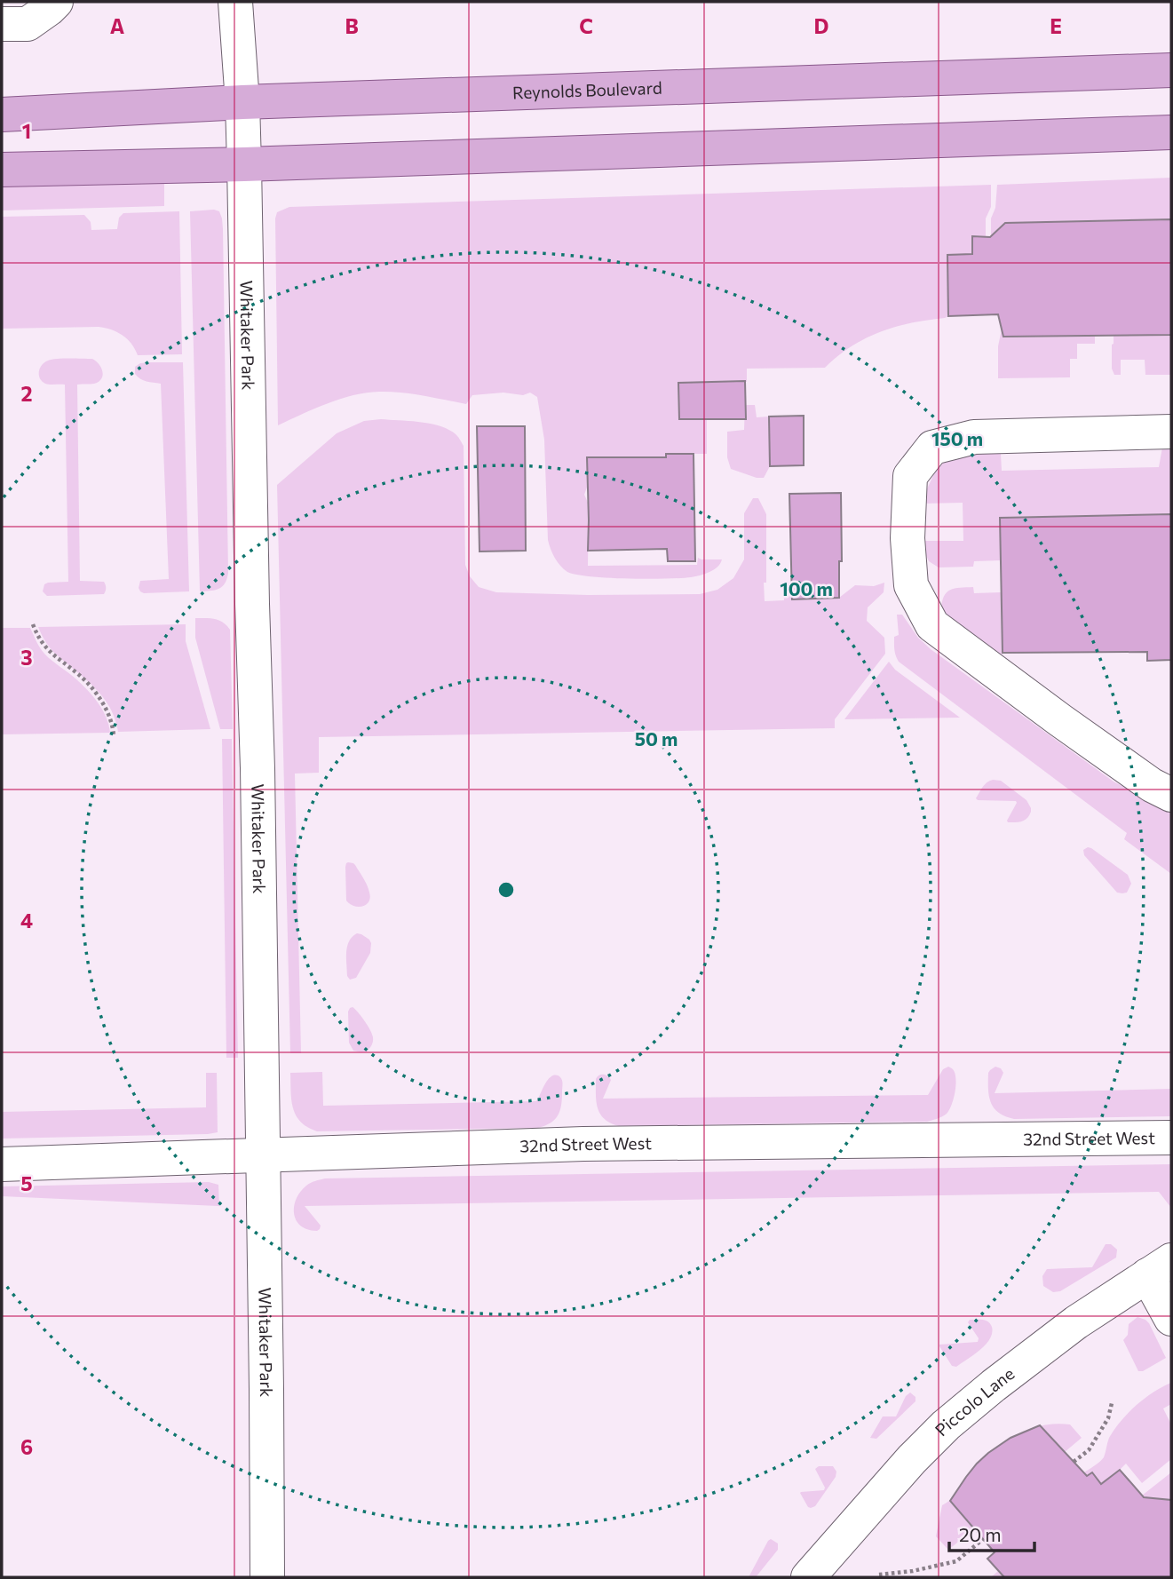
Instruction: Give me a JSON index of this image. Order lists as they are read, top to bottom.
{
  "streets": {
    "main road": ["Reynolds Boulevard"],
    "lane": ["Whitaker Park", "32nd Street West", "Piccolo Lane"]
  },
  "crossings": [
    ["Reynolds Boulevard", "Whitaker Park"],
    ["Whitaker Park", "32nd Street West"]
  ],
  "scale_bar": "20 m",
  "grid": {
    "columns": [
      "A",
      "B",
      "C",
      "D",
      "E"
    ],
    "rows": [
      "1",
      "2",
      "3",
      "4",
      "5",
      "6"
    ]
  },
  "rings": ["150 m", "100 m", "50 m"]
}
